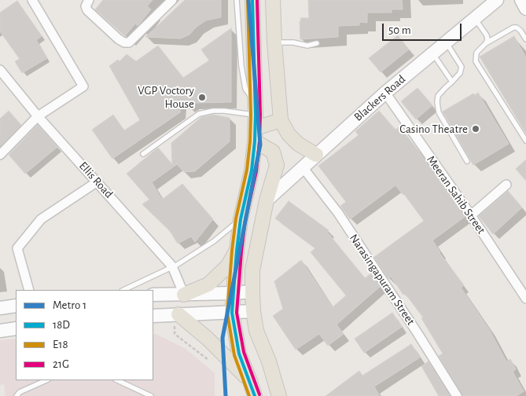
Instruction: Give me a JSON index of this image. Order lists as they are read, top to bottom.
{
  "streets": {
    "main road": ["Blackers Road"],
    "street": ["Ellis Road", "Meeran Sahib Street", "Narasingapuram Street"]
  },
  "crossings": [
    ["Blackers Road", "Meeran Sahib Street"],
    ["Blackers Road", "Narasingapuram Street"]
  ],
  "places": ["VGP Voctory House", "Casino Theatre"],
  "lines": [
    "metro line 1",
    "transit line 18D",
    "transit line E18",
    "transit line 21G"
  ],
  "legend": [
    "Metro 1",
    "18D",
    "E18",
    "21G"
  ],
  "scale_bar": "50 m"
}
